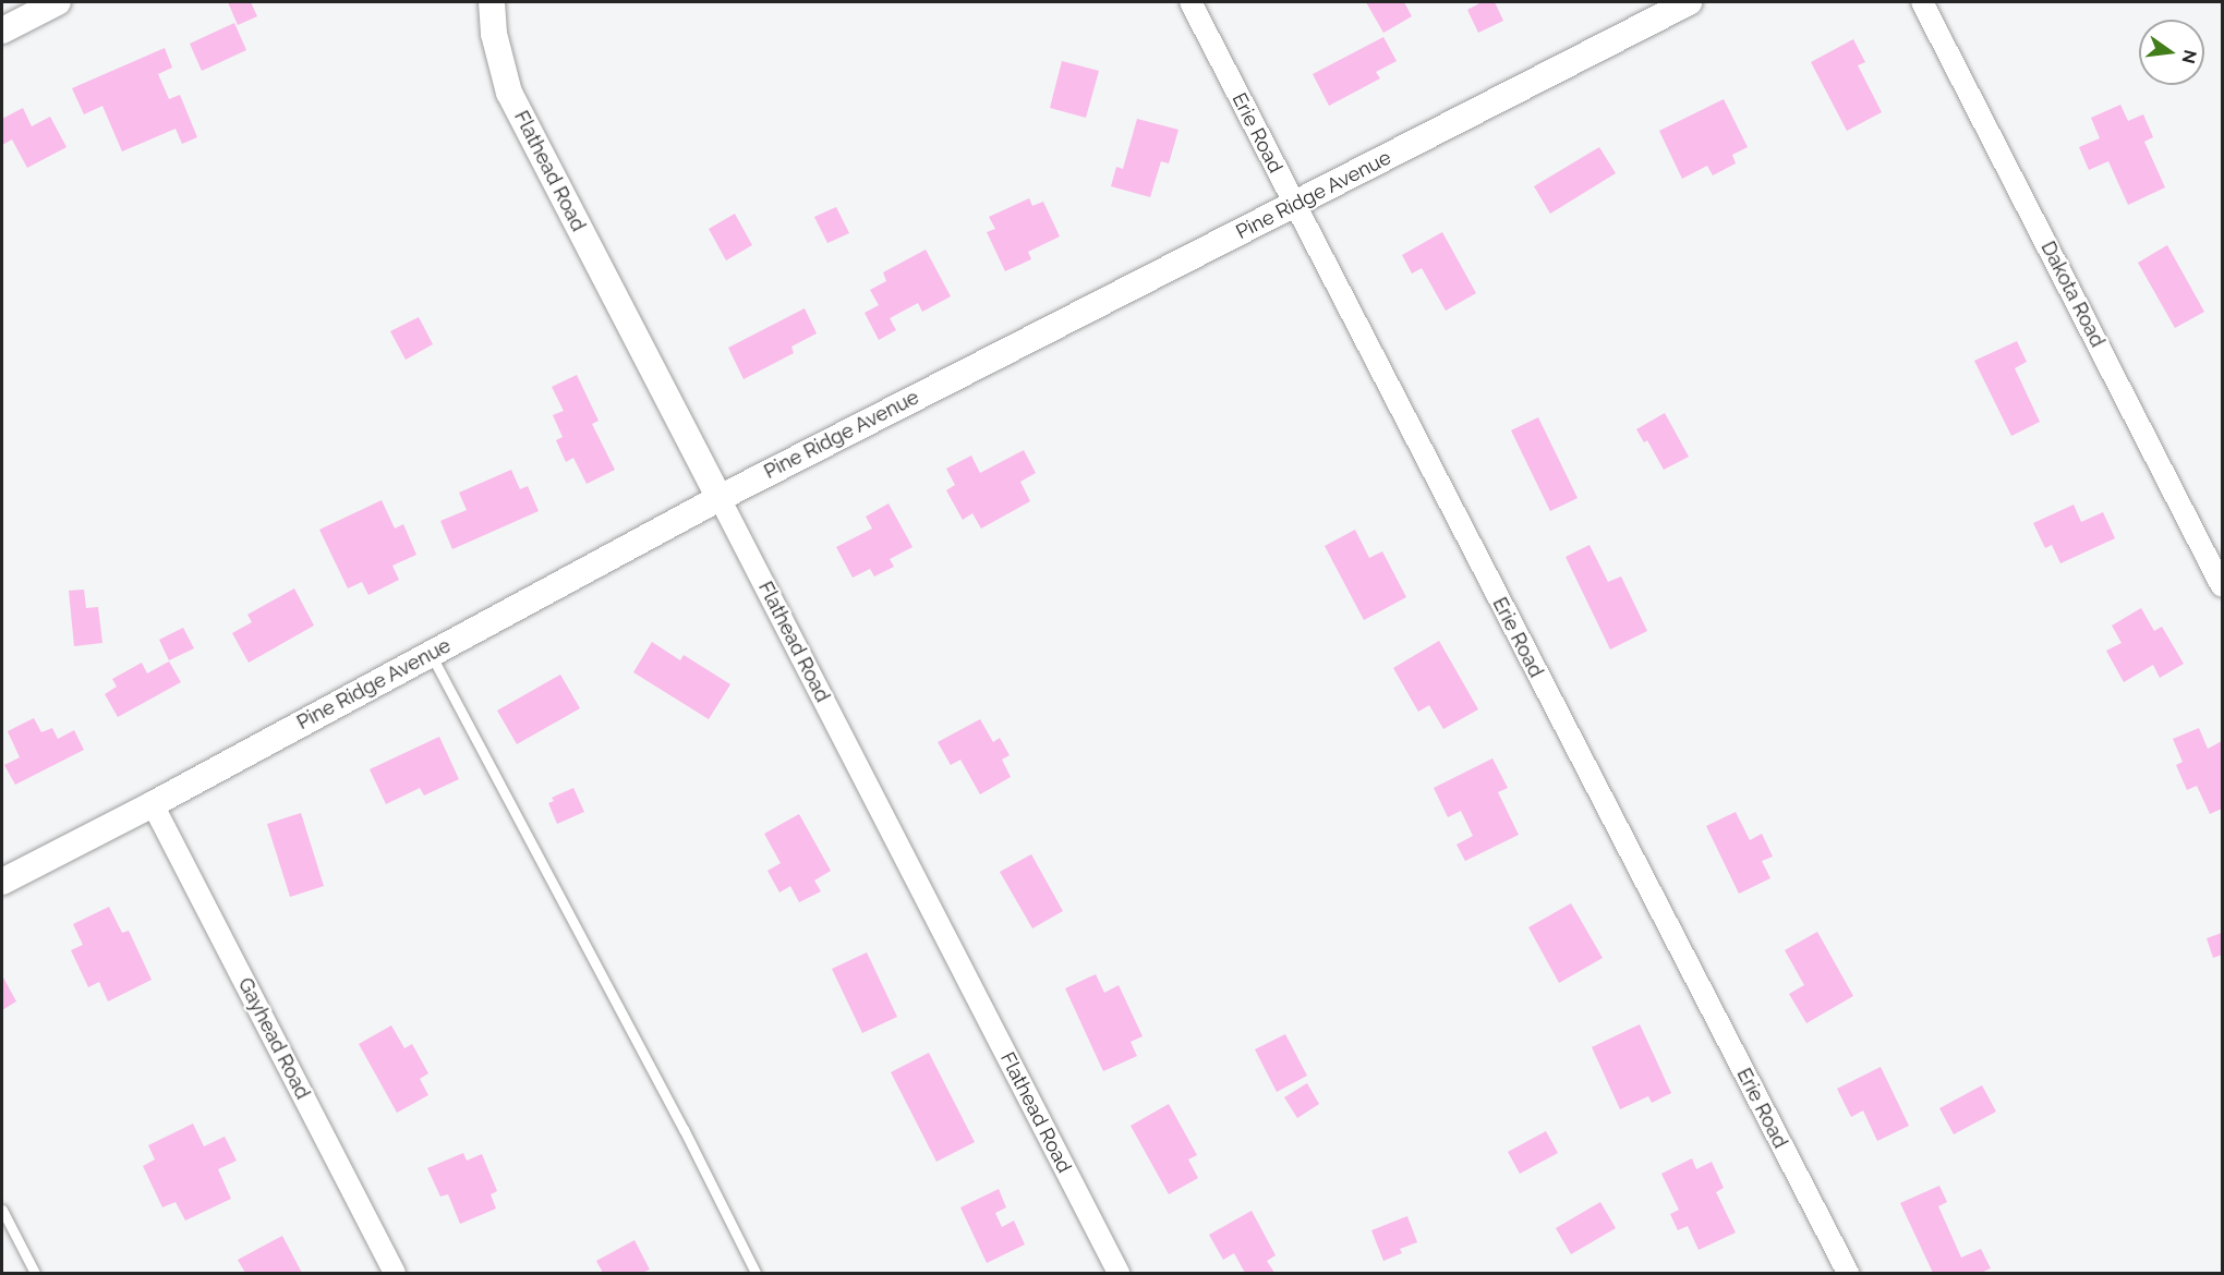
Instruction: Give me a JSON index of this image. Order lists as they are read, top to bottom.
{
  "streets": {
    "street": [
      "Erie Road",
      "Flathead Road",
      "Pine Ridge Avenue",
      "Dakota Road",
      "Gayhead Road"
    ]
  },
  "crossings": [
    ["Erie Road", "Pine Ridge Avenue"],
    ["Flathead Road", "Pine Ridge Avenue"],
    ["Pine Ridge Avenue", "Gayhead Road"]
  ],
  "north": "right"
}
